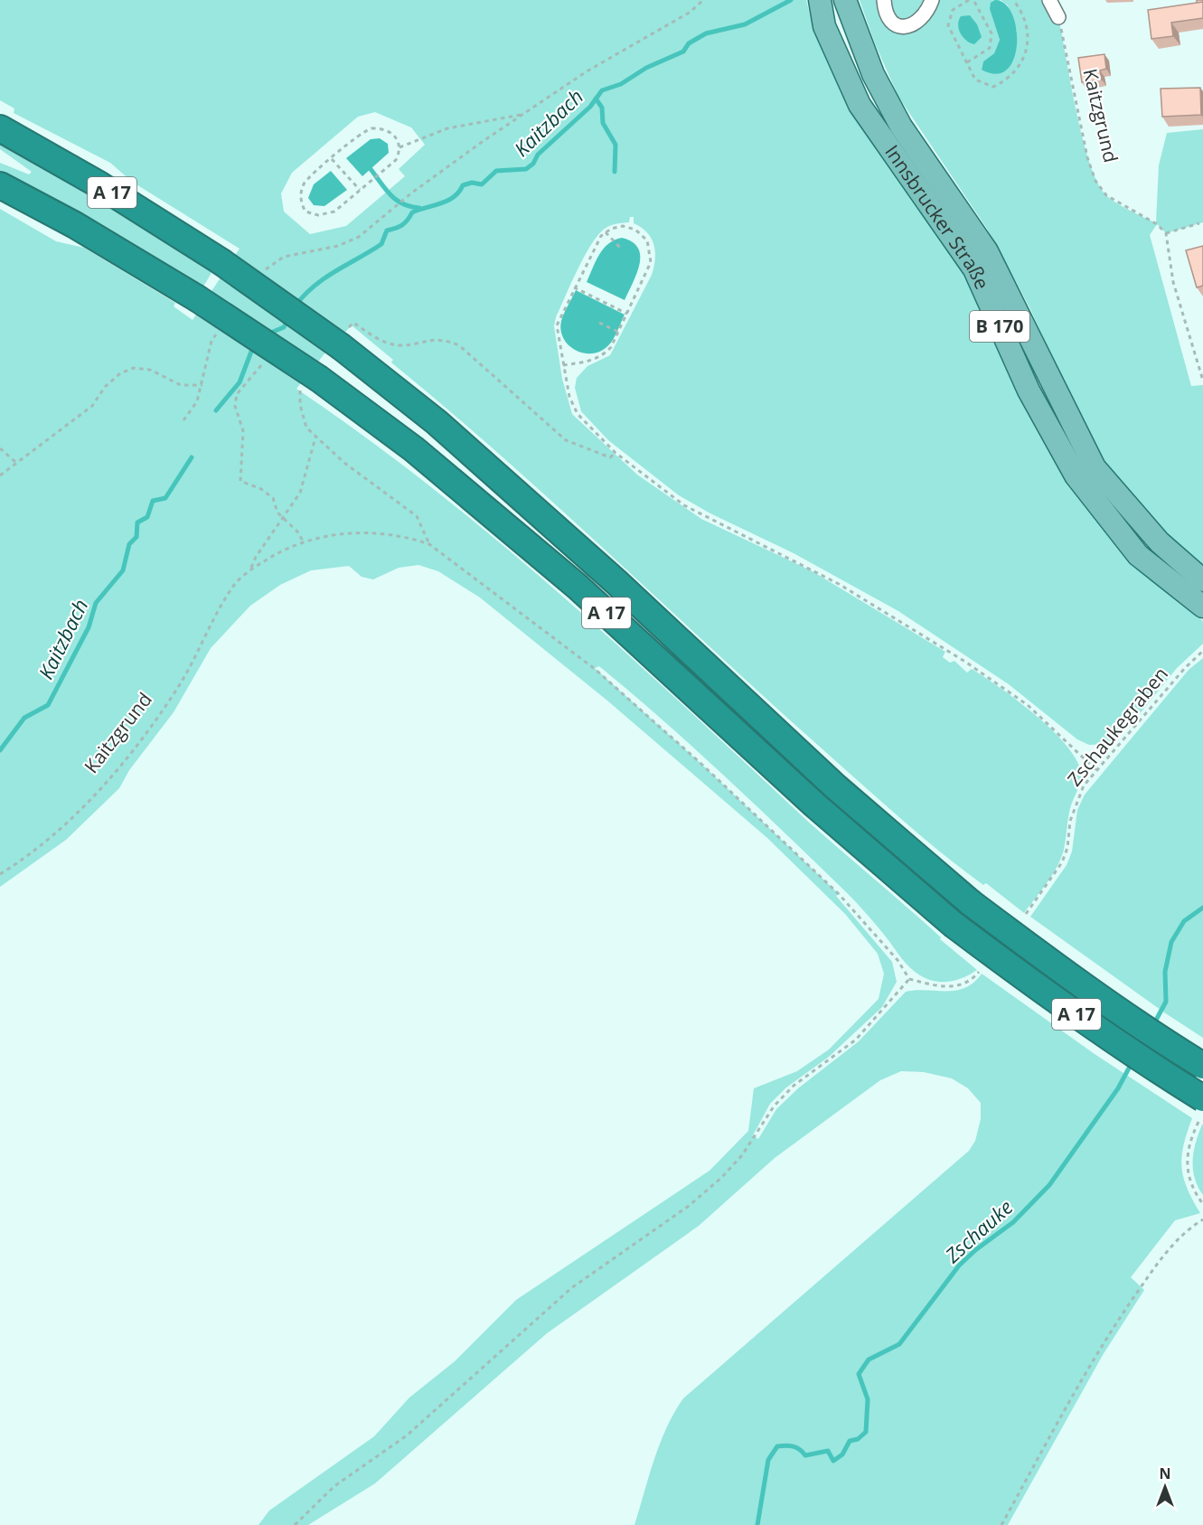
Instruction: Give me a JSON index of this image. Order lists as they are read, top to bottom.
{
  "streets": {
    "highway": ["A 17"],
    "main road": ["Innsbrucker Straße", "B 170"],
    "path": ["Kaitzgrund", "Zschaukegraben"]
  },
  "water": ["Kaitzbach", "Zschauke"],
  "north": "top"
}
